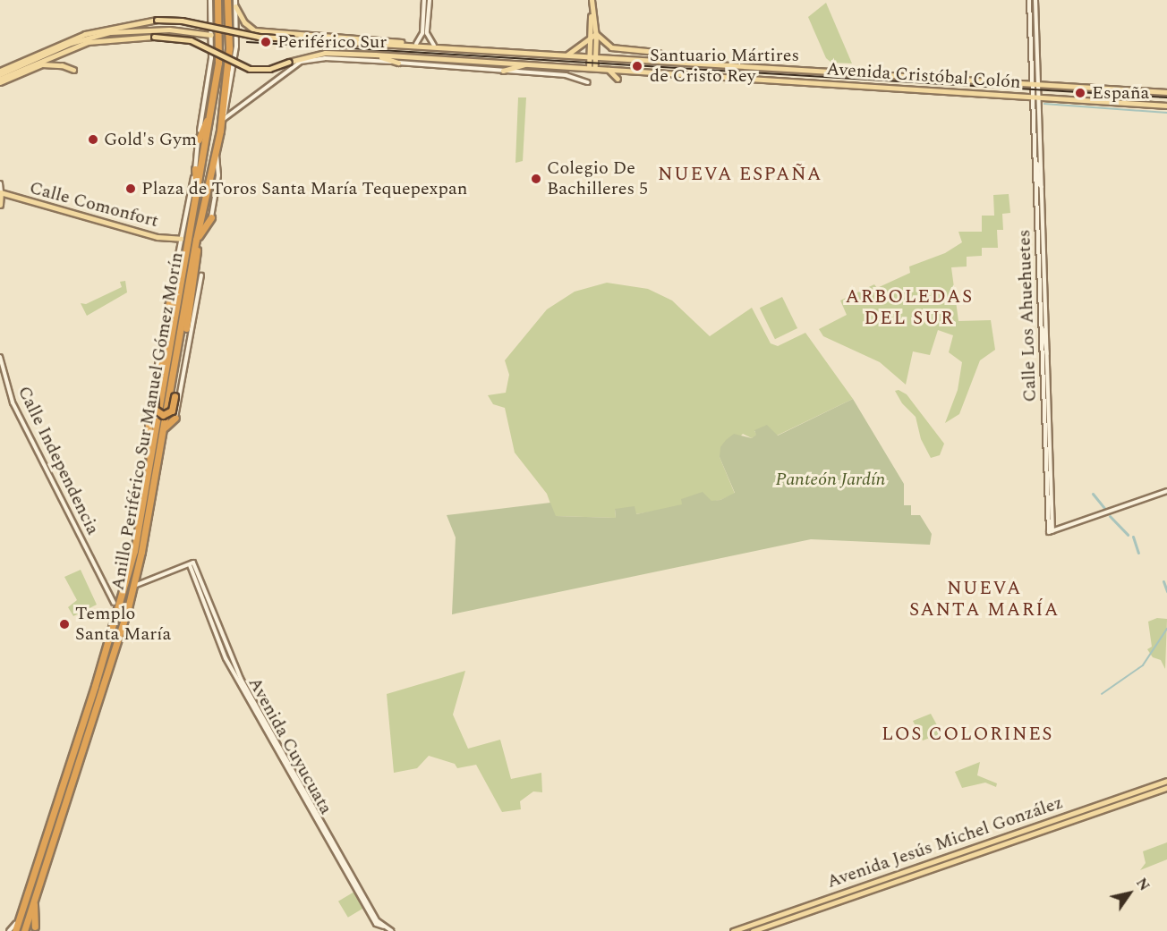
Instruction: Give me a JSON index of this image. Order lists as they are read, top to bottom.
{
  "streets": {
    "highway": ["Anillo Periférico Sur Manuel Gómez Morín"],
    "main road": ["Avenida Cristóbal Colón", "Calle Comonfort", "Avenida Jesús Michel González"],
    "street": ["Calle Los Ahuehuetes", "Calle Independencia", "Avenida Cuyucuata"]
  },
  "crossings": [
    ["Avenida Cristóbal Colón", "Calle Los Ahuehuetes"],
    ["Anillo Periférico Sur Manuel Gómez Morín", "Avenida Cuyucuata"]
  ],
  "districts": [
    "NUEVA ESPAÑA",
    "ARBOLEDAS DEL SUR",
    "NUEVA SANTA MARÍA",
    "LOS COLORINES"
  ],
  "parks": ["Panteón Jardín"],
  "places": [
    "Periférico Sur",
    "Santuario Mártires de Cristo Rey",
    "España",
    "Gold's Gym",
    "Colegio De Bachilleres 5",
    "Plaza de Toros Santa María Tequepexpan",
    "Templo Santa María"
  ],
  "north": "top right"
}
